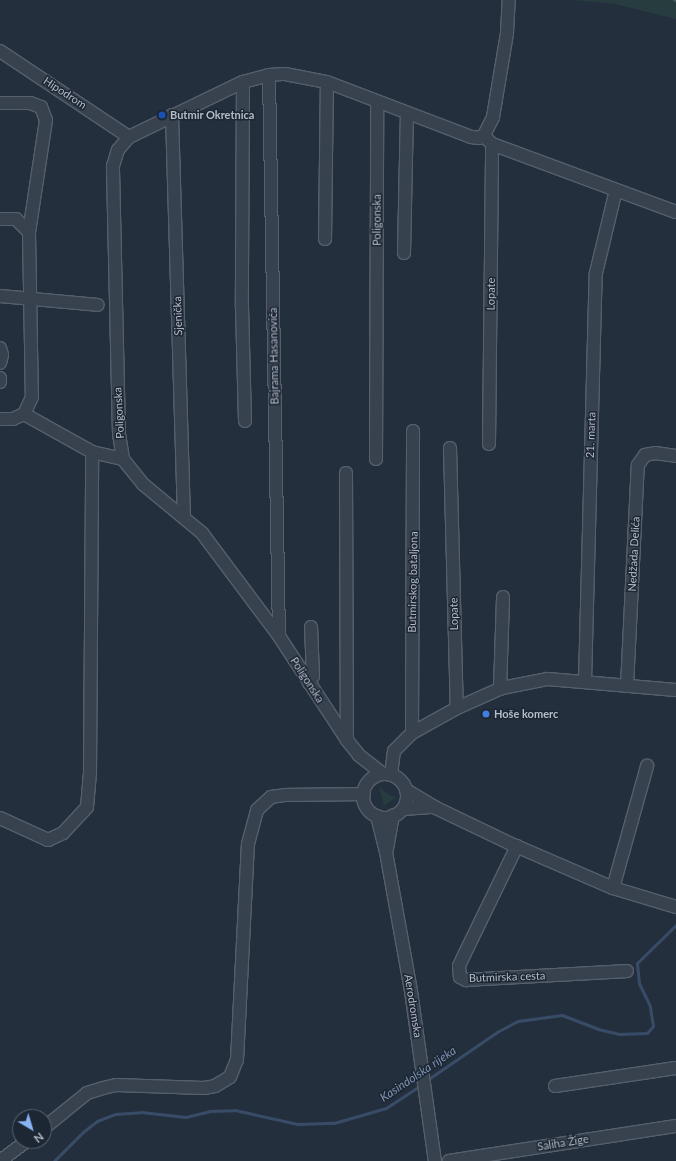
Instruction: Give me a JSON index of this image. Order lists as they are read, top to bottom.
{
  "streets": {
    "street": [
      "Hipodrom",
      "Poligonska",
      "Lopate",
      "Sjenička",
      "Bajrama Hasanovića",
      "21. marta",
      "Nedžada Delića",
      "Butmirskog bataljona",
      "Butmirska cesta",
      "Aerodromska",
      "Saliha Žige"
    ]
  },
  "crossings": [
    ["Hipodrom", "Poligonska"],
    ["Poligonska", "Sjenička"],
    ["Poligonska", "Bajrama Hasanovića"],
    ["Poligonska", "Aerodromska"]
  ],
  "water": ["Kasindolska rijeka"],
  "places": ["Butmir Okretnica", "Hoše komerc"],
  "north": "bottom right"
}
